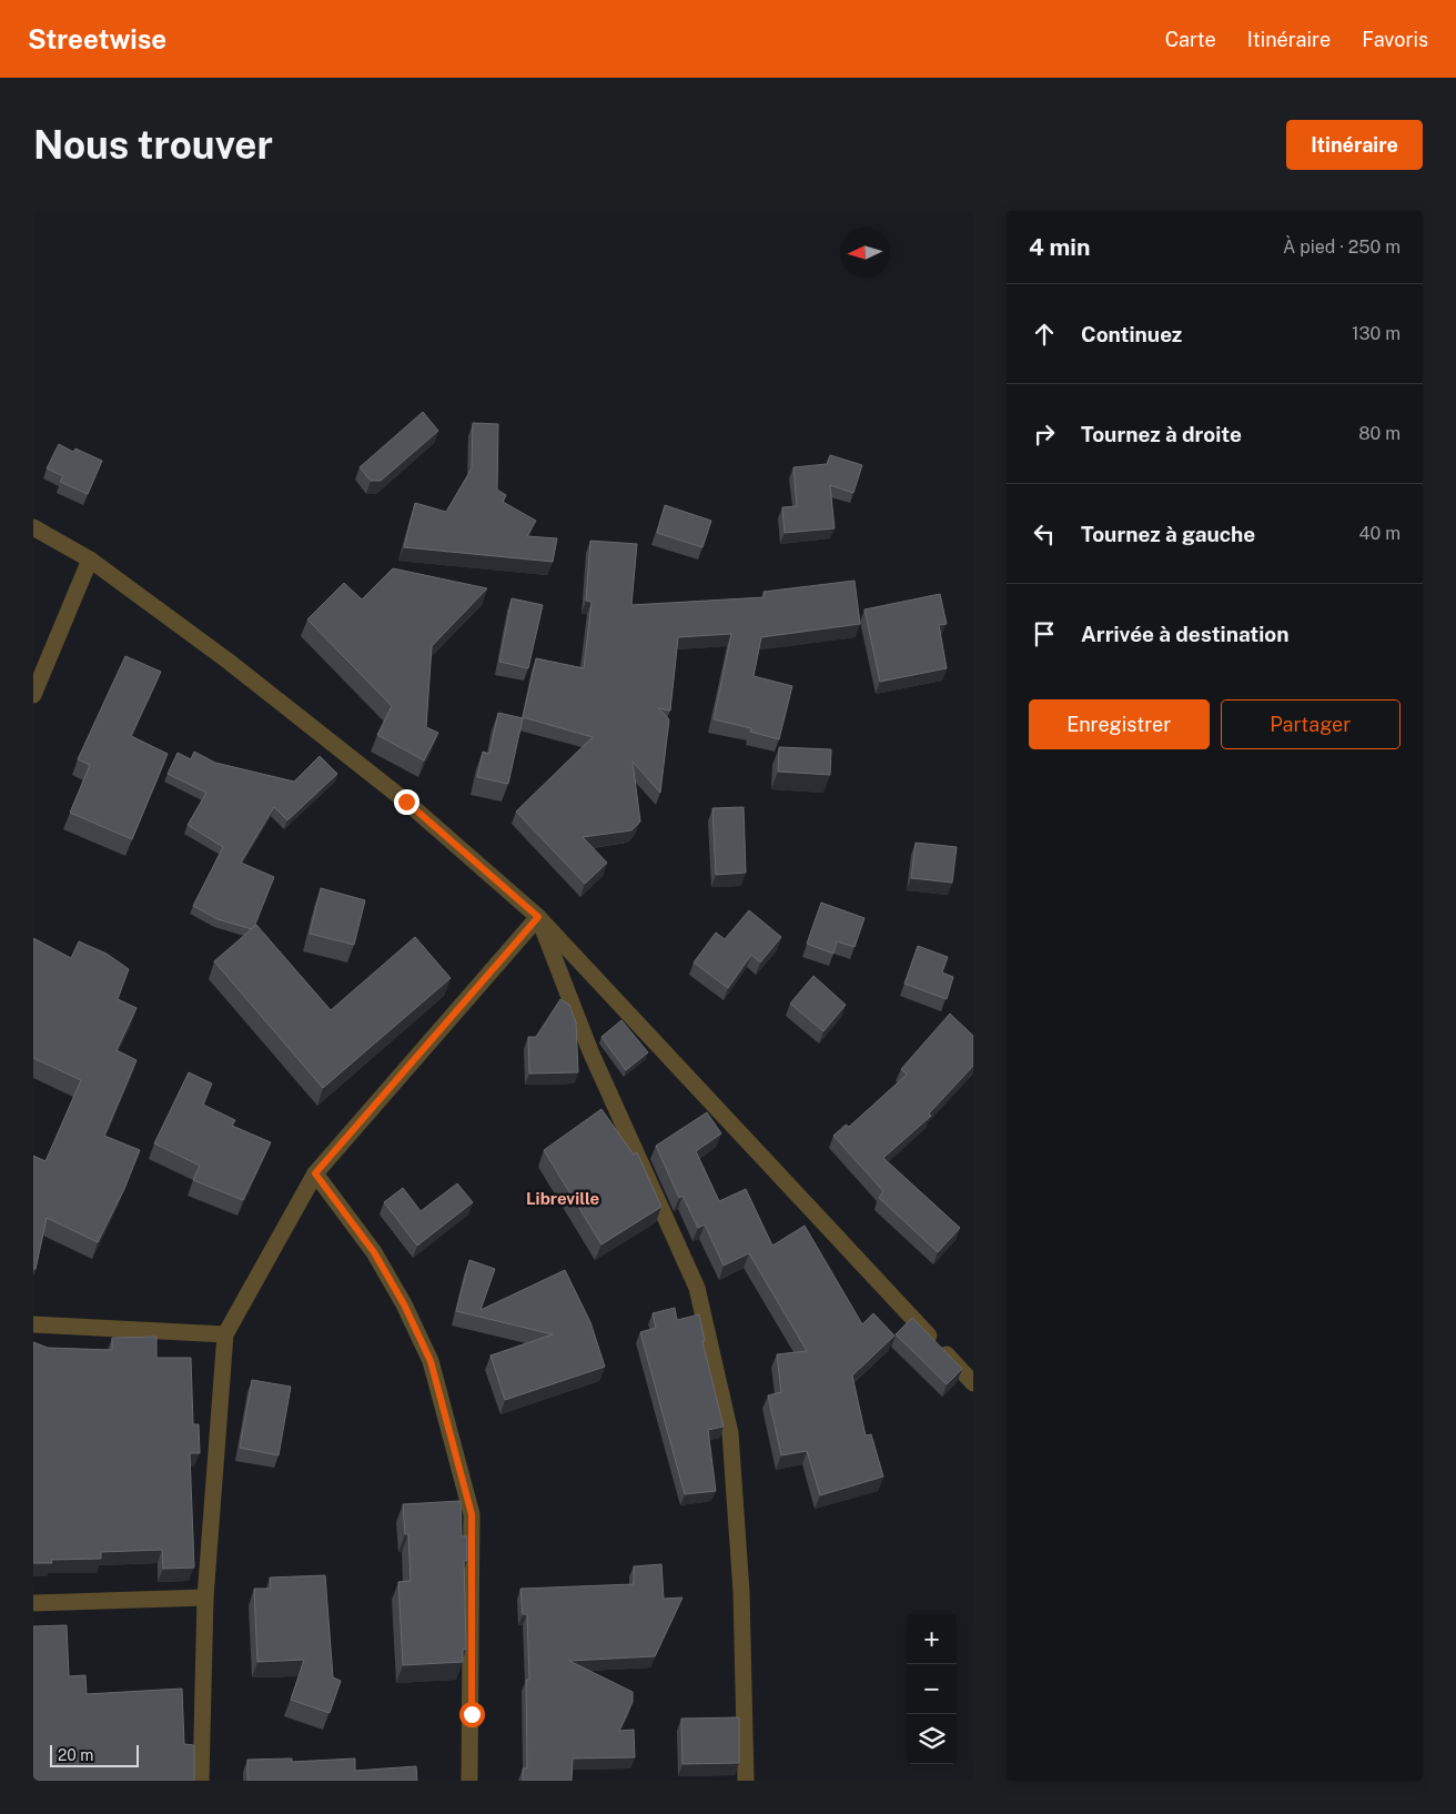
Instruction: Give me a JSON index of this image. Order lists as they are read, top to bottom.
{
  "districts": ["Libreville"],
  "scale_bar": "20 m",
  "north": "left",
  "page": {
    "header": "Streetwise",
    "nav": ["Carte", "Itinéraire", "Favoris"],
    "buttons": [
      "Itinéraire",
      ["Enregistrer", "Partager"]
    ],
    "title": "Nous trouver",
    "heading": ["4 min", "À pied · 250 m"],
    "list": [
      ["Continuez", "130 m"],
      ["Tournez à droite", "80 m"],
      ["Tournez à gauche", "40 m"],
      "Arrivée à destination"
    ],
    "map_buttons": ["+", "−"],
    "scale": "20 m"
  }
}
